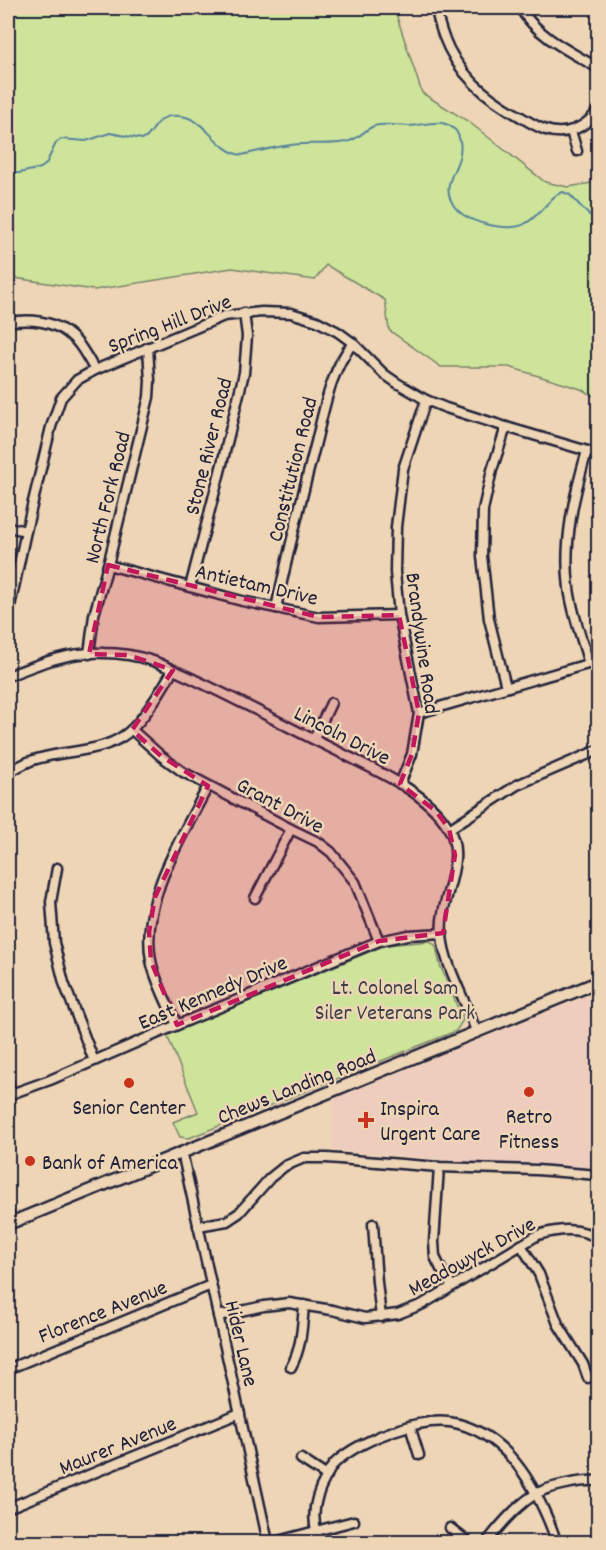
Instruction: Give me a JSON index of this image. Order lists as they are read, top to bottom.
{
  "streets": {
    "main road": ["Chews Landing Road"],
    "street": [
      "Spring Hill Drive",
      "Stone River Road",
      "Constitution Road",
      "North Fork Road",
      "Antietam Drive",
      "Brandywine Road",
      "Lincoln Drive",
      "Grant Drive",
      "East Kennedy Drive",
      "Meadowyck Drive",
      "Florence Avenue",
      "Hider Lane",
      "Maurer Avenue"
    ]
  },
  "crossings": [
    ["Spring Hill Drive", "Stone River Road"],
    ["Spring Hill Drive", "Constitution Road"],
    ["Spring Hill Drive", "North Fork Road"],
    ["Spring Hill Drive", "Brandywine Road"],
    ["Stone River Road", "Antietam Drive"],
    ["Constitution Road", "Antietam Drive"],
    ["North Fork Road", "Antietam Drive"],
    ["North Fork Road", "Lincoln Drive"],
    ["Antietam Drive", "Brandywine Road"],
    ["Brandywine Road", "Lincoln Drive"],
    ["Lincoln Drive", "East Kennedy Drive"],
    ["Lincoln Drive", "Chews Landing Road"],
    ["Grant Drive", "East Kennedy Drive"],
    ["Chews Landing Road", "Hider Lane"],
    ["Meadowyck Drive", "Hider Lane"],
    ["Florence Avenue", "Hider Lane"],
    ["Hider Lane", "Maurer Avenue"]
  ],
  "parks": ["Lt. Colonel Sam Siler Veterans Park"],
  "places": {
    "other": ["Senior Center", "Retro Fitness", "Bank of America"],
    "health": ["Inspira Urgent Care"]
  }
}
